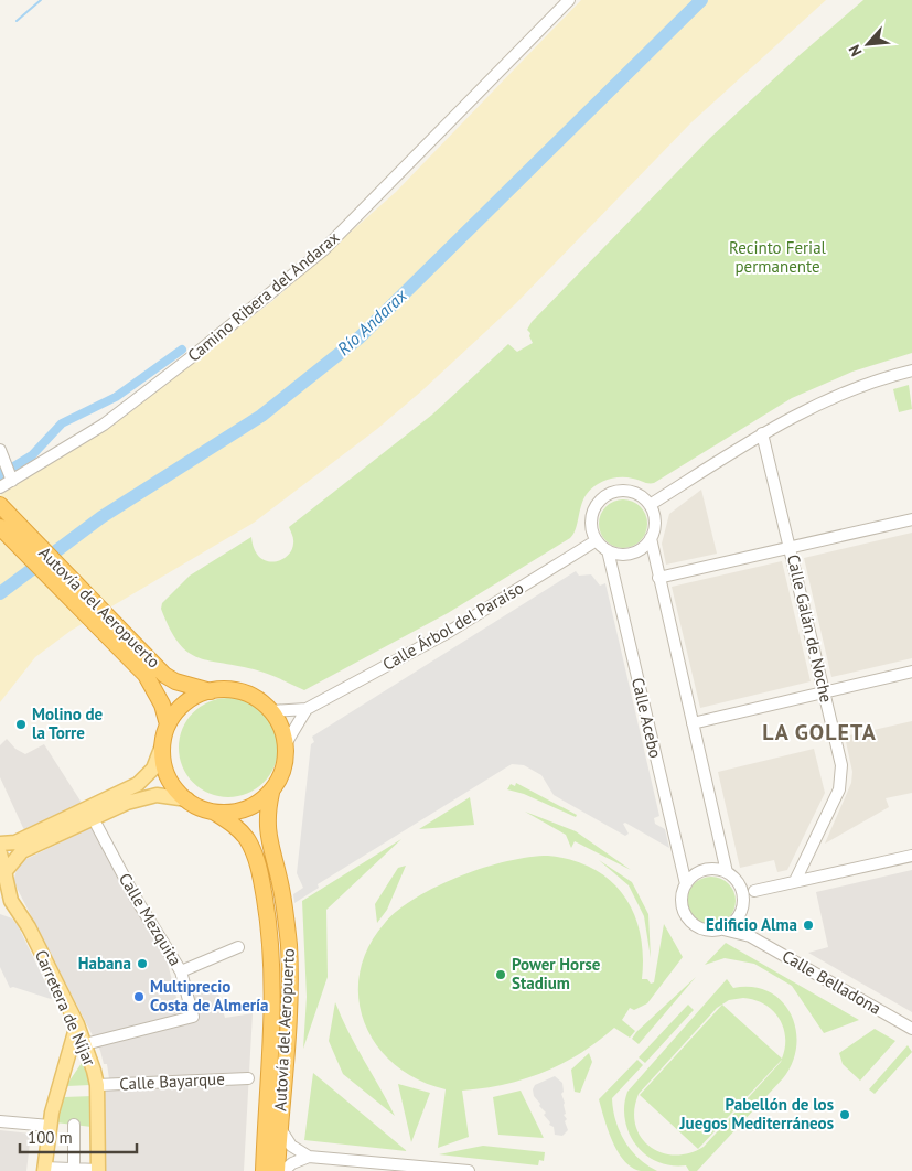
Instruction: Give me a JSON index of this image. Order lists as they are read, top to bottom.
{
  "streets": {
    "highway": ["Autovía del Aeropuerto"],
    "main road": ["Carretera de Níjar"],
    "street": [
      "Camino Ribera del Andarax",
      "Calle Árbol del Paraíso",
      "Calle Galán de Noche",
      "Calle Acebo",
      "Calle Mezquita",
      "Calle Belladona",
      "Calle Bayarque"
    ]
  },
  "crossings": [
    ["Calle Árbol del Paraíso", "Calle Acebo"],
    ["Calle Acebo", "Calle Belladona"],
    ["Calle Mezquita", "Carretera de Níjar"],
    ["Carretera de Níjar", "Calle Bayarque"]
  ],
  "districts": ["LA GOLETA"],
  "water": ["Río Andarax"],
  "parks": ["Recinto Ferial permanente"],
  "places": [
    "Molino de la Torre",
    "Edificio Alma",
    "Habana",
    "Power Horse Stadium",
    "Multiprecio Costa de Almería",
    "Pabellón de los Juegos Mediterráneos"
  ],
  "scale_bar": "100 m",
  "north": "bottom left"
}
